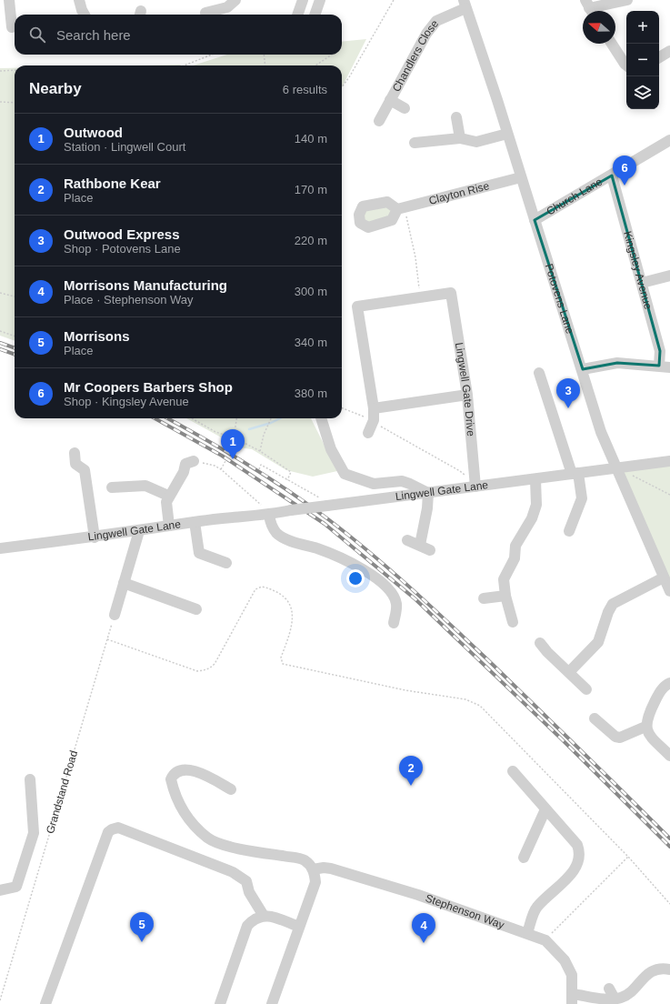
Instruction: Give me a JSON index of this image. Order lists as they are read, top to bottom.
{
  "streets": {
    "street": [
      "Chandlers Close",
      "Clayton Rise",
      "Church Lane",
      "Kingsley Avenue",
      "Potovens Lane",
      "Lingwell Gate Drive",
      "Lingwell Gate Lane",
      "Stephenson Way"
    ],
    "path": ["Grandstand Road"]
  },
  "crossings": [
    ["Chandlers Close", "Potovens Lane"],
    ["Clayton Rise", "Potovens Lane"],
    ["Church Lane", "Kingsley Avenue"],
    ["Church Lane", "Potovens Lane"],
    ["Potovens Lane", "Lingwell Gate Lane"],
    ["Lingwell Gate Drive", "Lingwell Gate Lane"]
  ],
  "north": "left",
  "page": {
    "map_buttons": ["+", "−"],
    "search": "Search here",
    "heading": ["Nearby", "6 results"],
    "list": [
      {
        "mark": "1",
        "name": "Outwood",
        "note": "Station · Lingwell Court",
        "value": "140 m"
      },
      {
        "mark": "2",
        "name": "Rathbone Kear",
        "note": "Place",
        "value": "170 m"
      },
      {
        "mark": "3",
        "name": "Outwood Express",
        "note": "Shop · Potovens Lane",
        "value": "220 m"
      },
      {
        "mark": "4",
        "name": "Morrisons Manufacturing",
        "note": "Place · Stephenson Way",
        "value": "300 m"
      },
      {
        "mark": "5",
        "name": "Morrisons",
        "note": "Place",
        "value": "340 m"
      },
      {
        "mark": "6",
        "name": "Mr Coopers Barbers Shop",
        "note": "Shop · Kingsley Avenue",
        "value": "380 m"
      }
    ],
    "pins": [
      "6",
      "3",
      "1",
      "2",
      "5",
      "4"
    ]
  }
}
